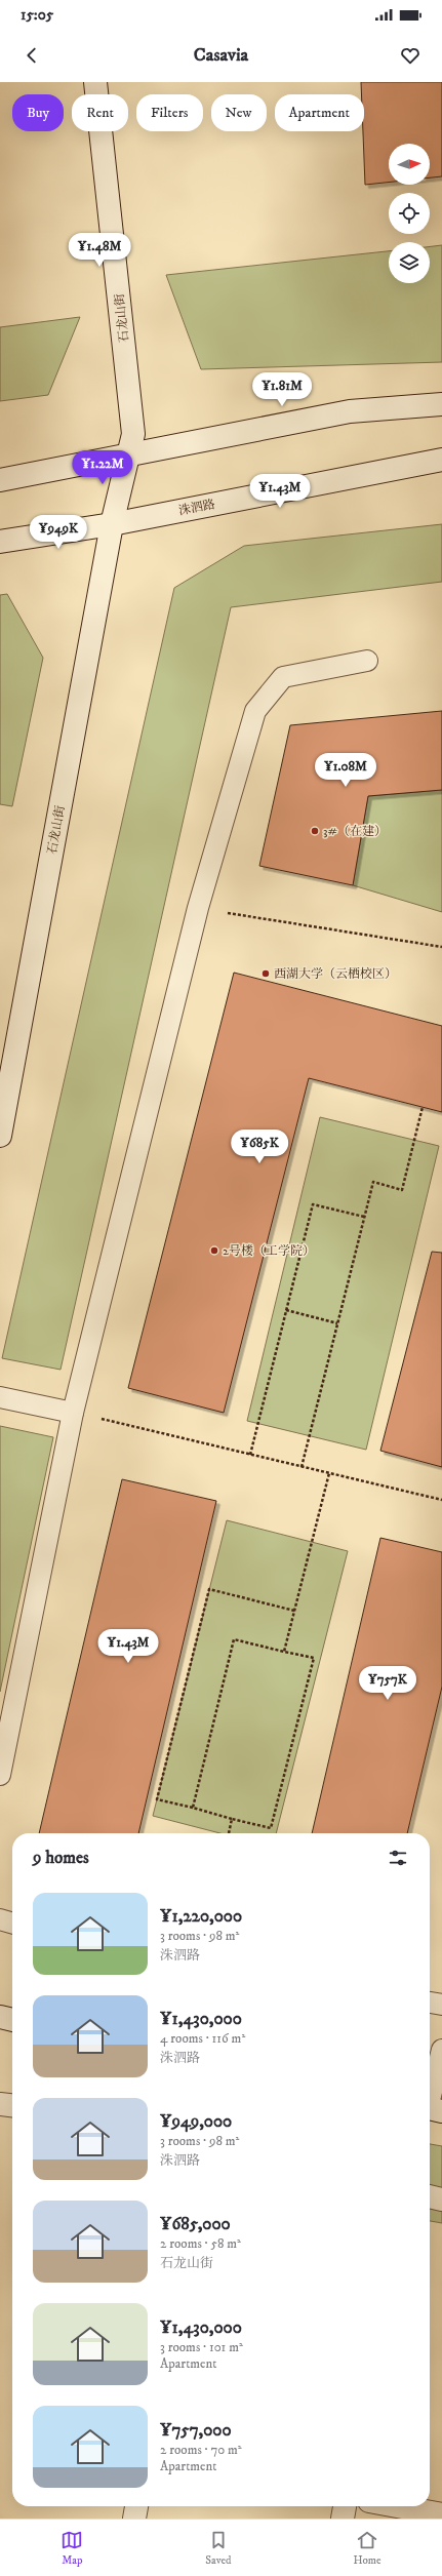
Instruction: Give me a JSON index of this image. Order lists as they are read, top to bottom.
{
  "streets": {
    "street": ["石龙山街", "洙泗路"]
  },
  "crossings": [
    ["石龙山街", "洙泗路"]
  ],
  "places": ["3#（在建）", "西湖大学（云栖校区）", "2号楼（工学院）"],
  "north": "right",
  "page": {
    "status": "15:05",
    "header": "Casavia",
    "chip": [
      "Buy",
      "Rent",
      "Filters",
      "New",
      "Apartment"
    ],
    "price": [
      "¥1.48M",
      "¥1.81M",
      "¥1.22M",
      "¥1.43M",
      "¥949K",
      "¥1.08M",
      "¥685K",
      "¥1.43M",
      "¥757K"
    ],
    "heading": "9 homes",
    "list": [
      {
        "name": "¥1,220,000",
        "note": "3 rooms · 98 m² · 洙泗路"
      },
      {
        "name": "¥1,430,000",
        "note": "4 rooms · 116 m² · 洙泗路"
      },
      {
        "name": "¥949,000",
        "note": "3 rooms · 98 m² · 洙泗路"
      },
      {
        "name": "¥685,000",
        "note": "2 rooms · 58 m² · 石龙山街"
      },
      {
        "name": "¥1,430,000",
        "note": "3 rooms · 101 m² · Apartment"
      },
      {
        "name": "¥757,000",
        "note": "2 rooms · 70 m² · Apartment"
      }
    ],
    "tabs": ["Map", "Saved", "Home"]
  }
}
